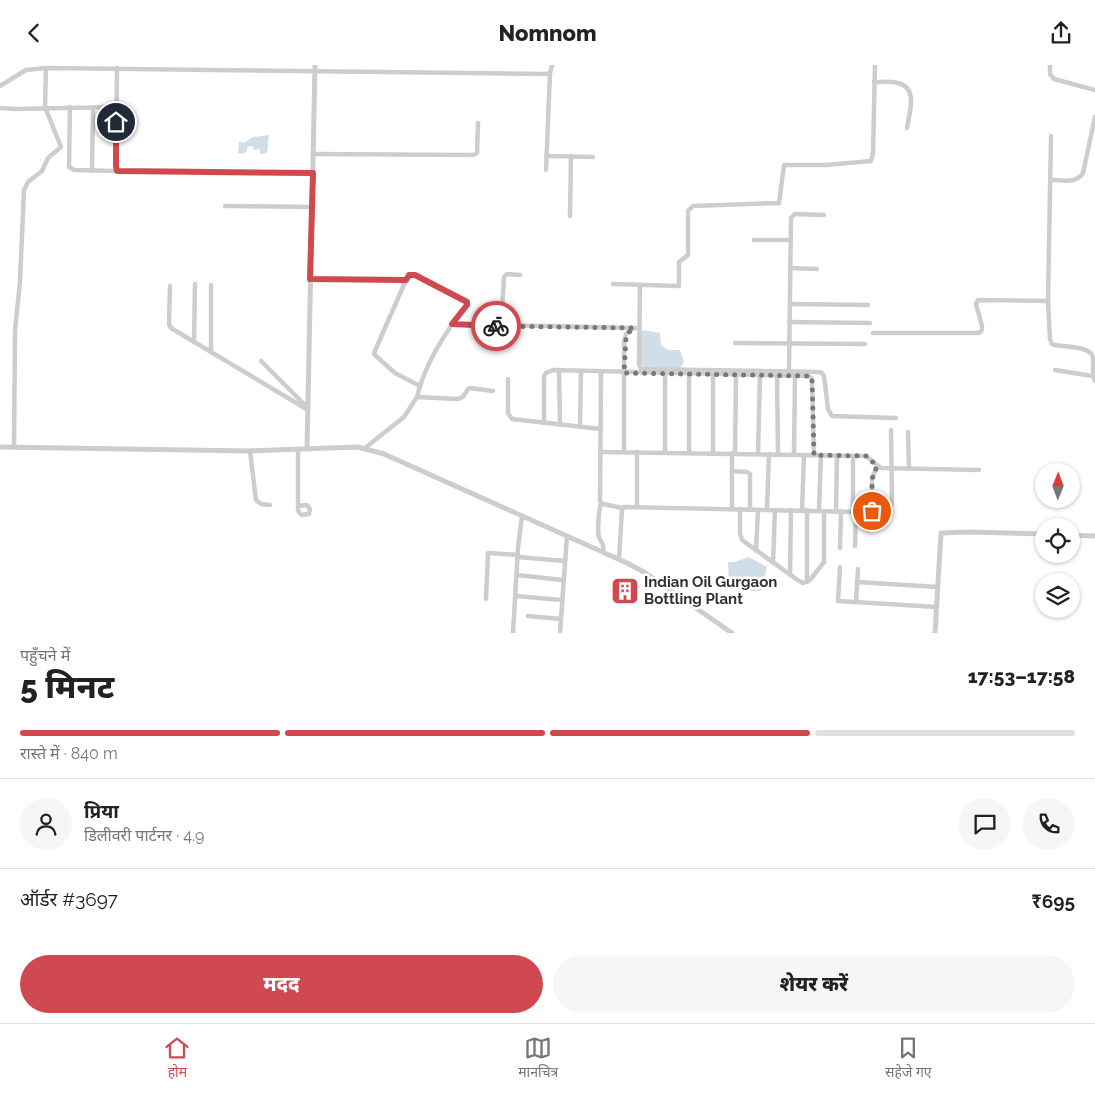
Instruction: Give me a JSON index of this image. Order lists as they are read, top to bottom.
{
  "places": {
    "building": ["Indian Oil Gurgaon Bottling Plant"]
  },
  "north": "top",
  "page": {
    "header": "Nomnom",
    "heading": ["5 मिनट", "पहुँचने में", "17:53–17:58"],
    "panel": [
      "प्रिया",
      "डिलीवरी पार्टनर · 4.9",
      "ऑर्डर #3697",
      "₹695"
    ],
    "bar": "रास्ते में · 840 m",
    "buttons": ["मदद", "शेयर करें"],
    "tabs": ["होम", "मानचित्र", "सहेजे गए"]
  }
}
